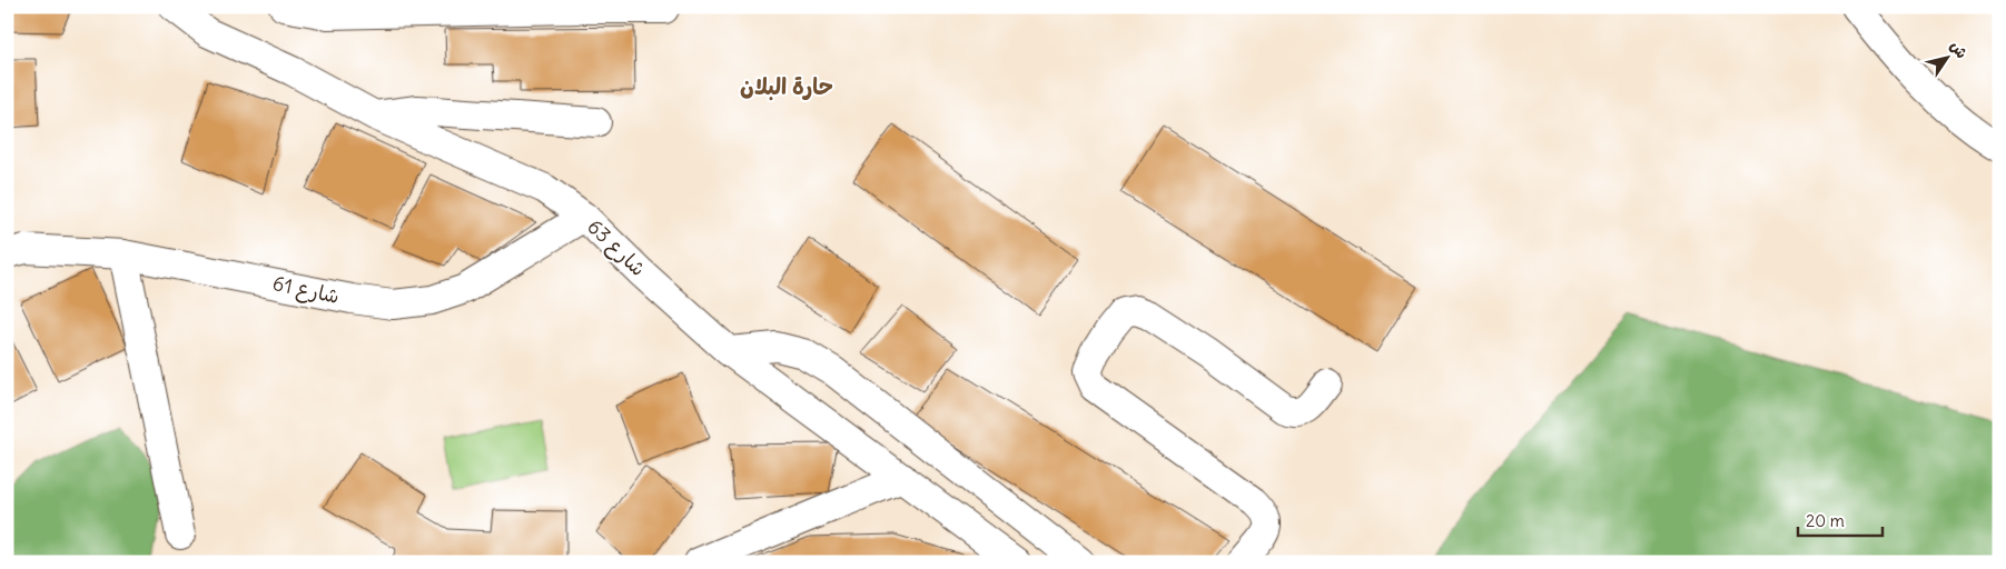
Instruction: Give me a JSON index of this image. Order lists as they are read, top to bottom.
{
  "streets": {
    "street": ["شارع 63", "شارع 61"]
  },
  "crossings": [
    ["شارع 63", "شارع 61"]
  ],
  "districts": ["حارة البلان"],
  "scale_bar": "20 m",
  "north": "top right"
}
